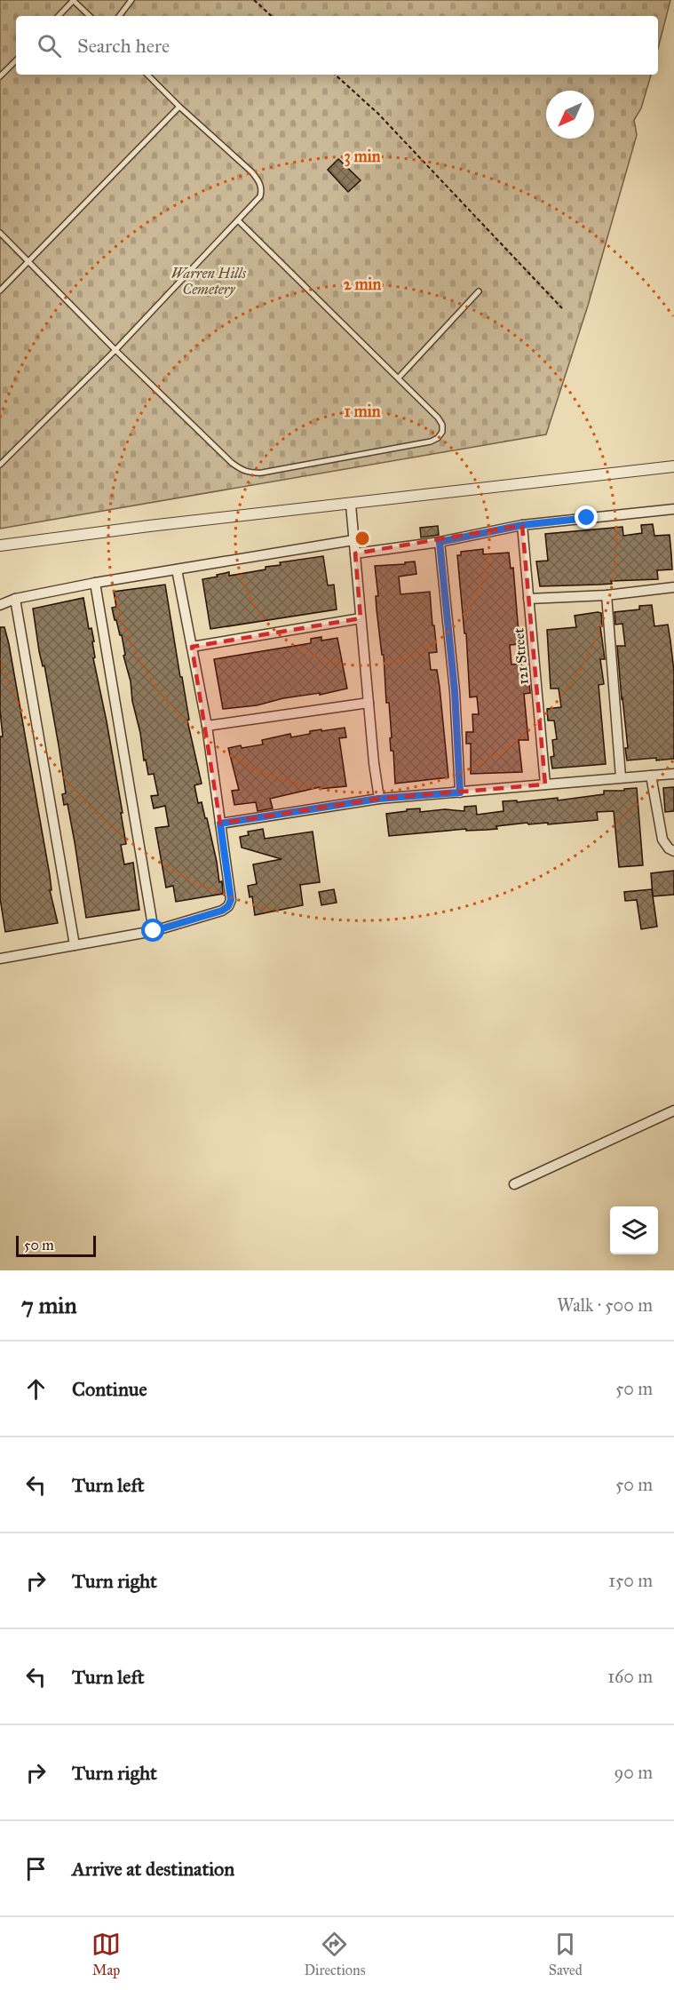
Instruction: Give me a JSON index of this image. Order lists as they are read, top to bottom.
{
  "streets": {
    "street": ["121 Street"]
  },
  "parks": ["Warren Hills Cemetery"],
  "scale_bar": "50 m",
  "north": "bottom left",
  "page": {
    "search": "Search here",
    "scale": "50 m",
    "heading": ["7 min", "Walk · 500 m"],
    "list": [
      ["Continue", "50 m"],
      ["Turn left", "50 m"],
      ["Turn right", "150 m"],
      ["Turn left", "160 m"],
      ["Turn right", "90 m"],
      "Arrive at destination"
    ],
    "nav": ["Map", "Directions", "Saved"]
  },
  "rings": ["3 min", "2 min", "1 min"]
}
